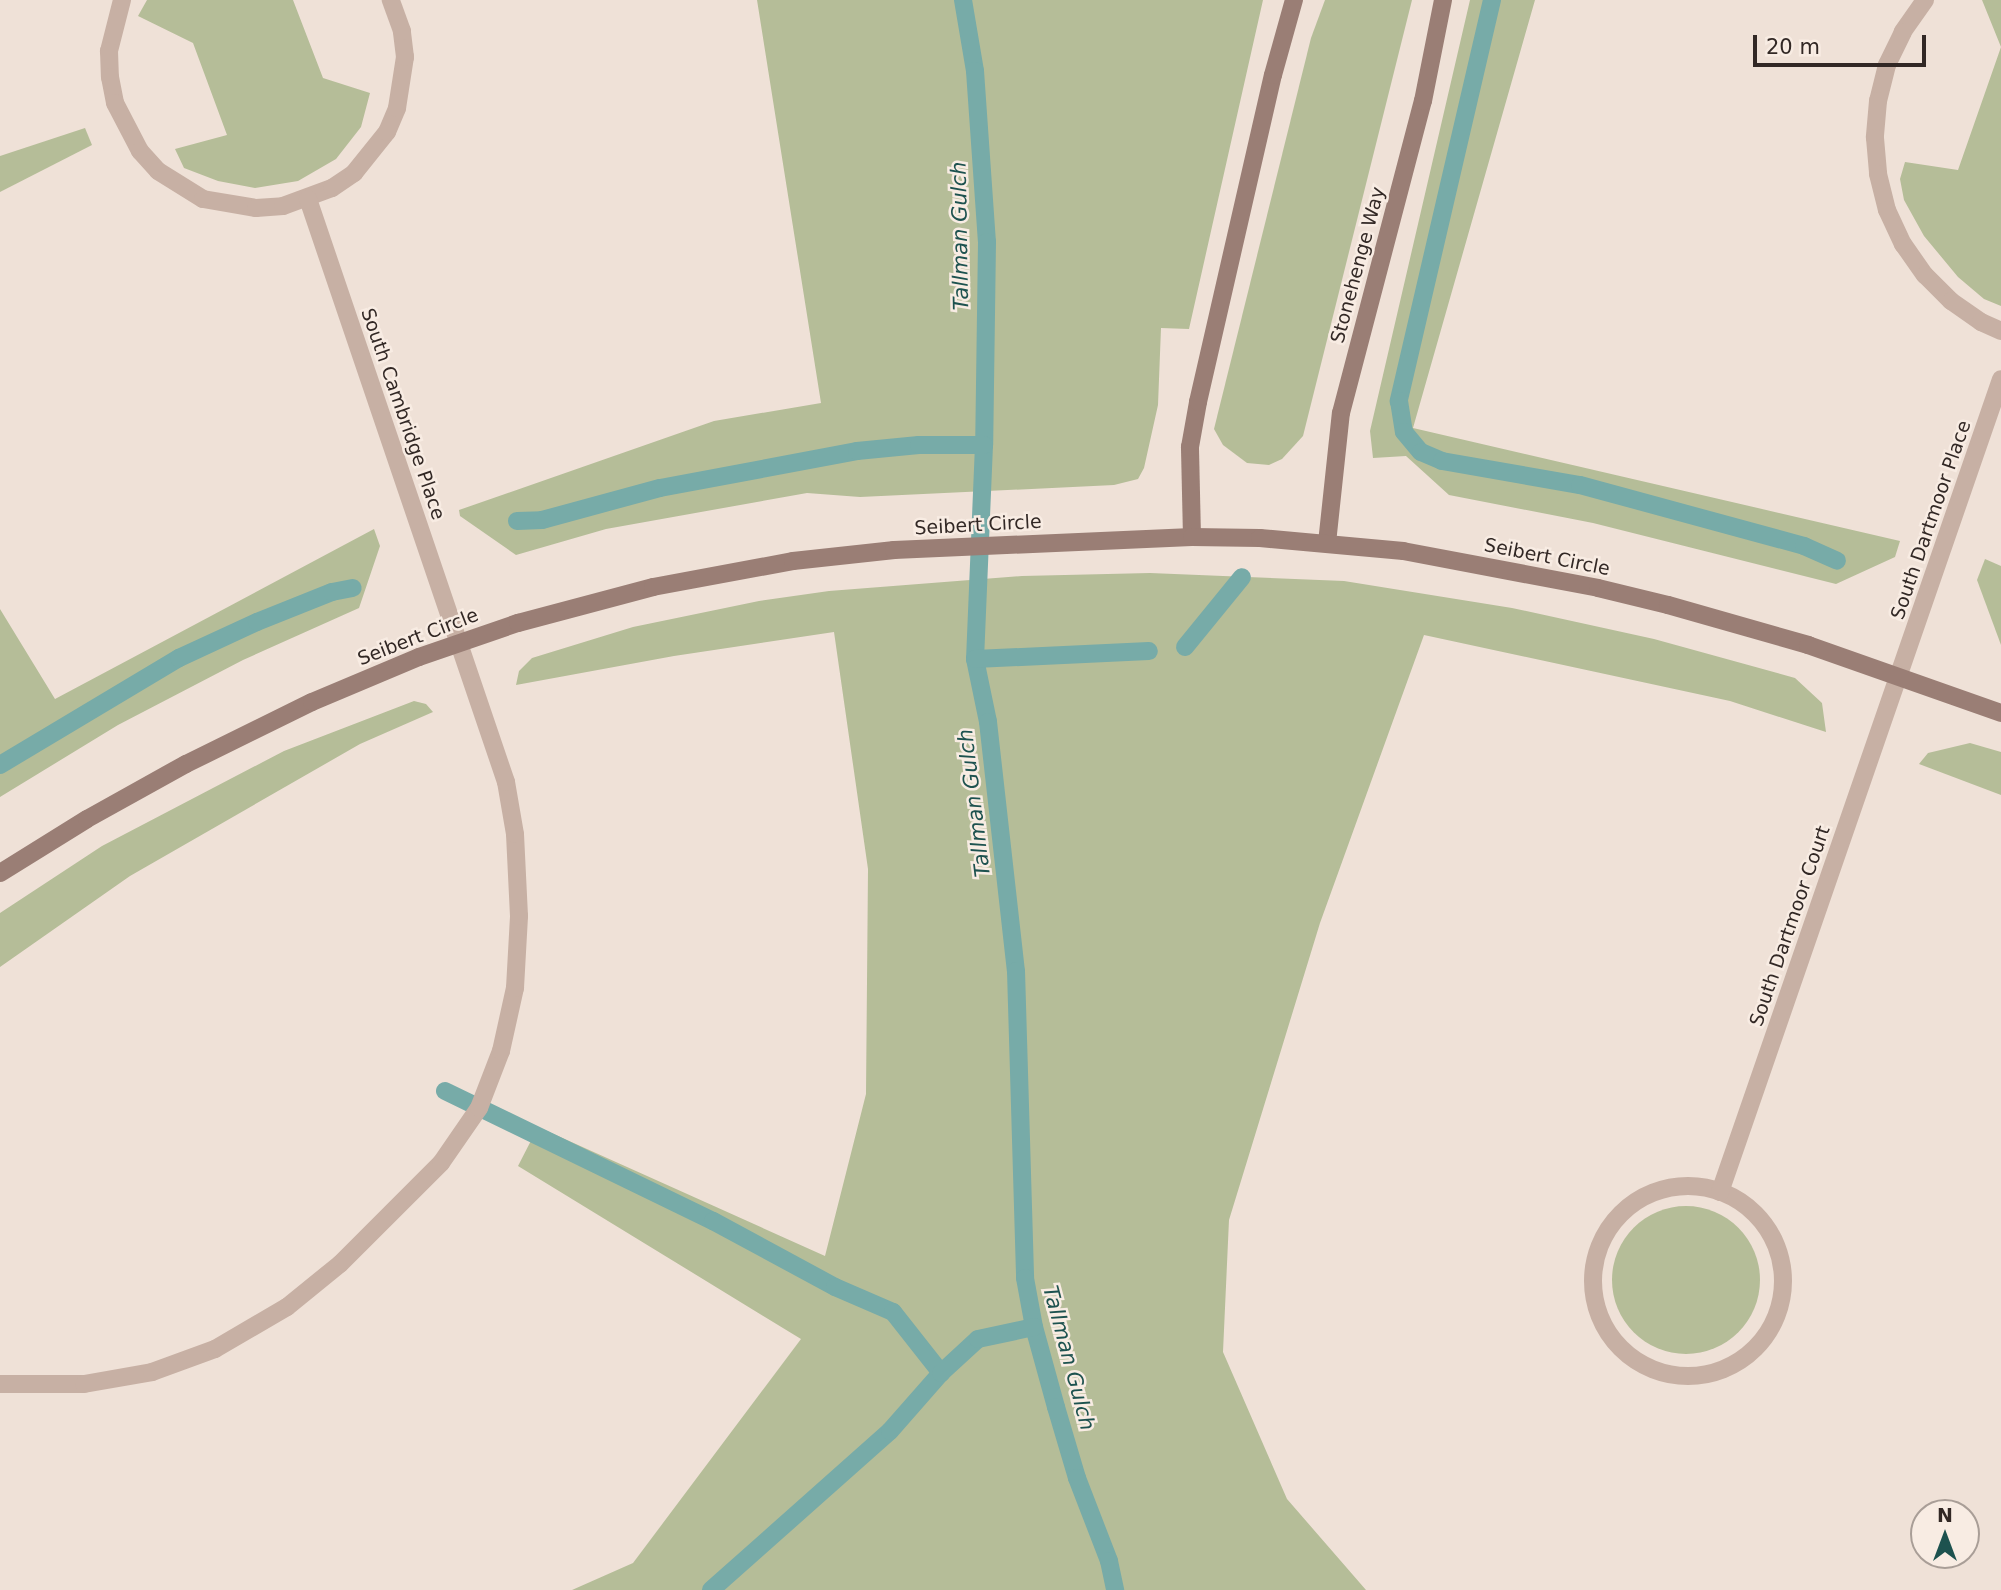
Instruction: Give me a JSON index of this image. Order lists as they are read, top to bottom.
{
  "streets": {
    "street": [
      "Stonehenge Way",
      "South Cambridge Place",
      "South Dartmoor Place",
      "Seibert Circle",
      "South Dartmoor Court"
    ]
  },
  "crossings": [
    ["Stonehenge Way", "Seibert Circle"],
    ["South Cambridge Place", "Seibert Circle"],
    ["South Dartmoor Place", "Seibert Circle"],
    ["South Dartmoor Place", "South Dartmoor Court"],
    ["Seibert Circle", "South Dartmoor Court"]
  ],
  "water": ["Tallman Gulch"],
  "scale_bar": "20 m",
  "north": "top"
}
